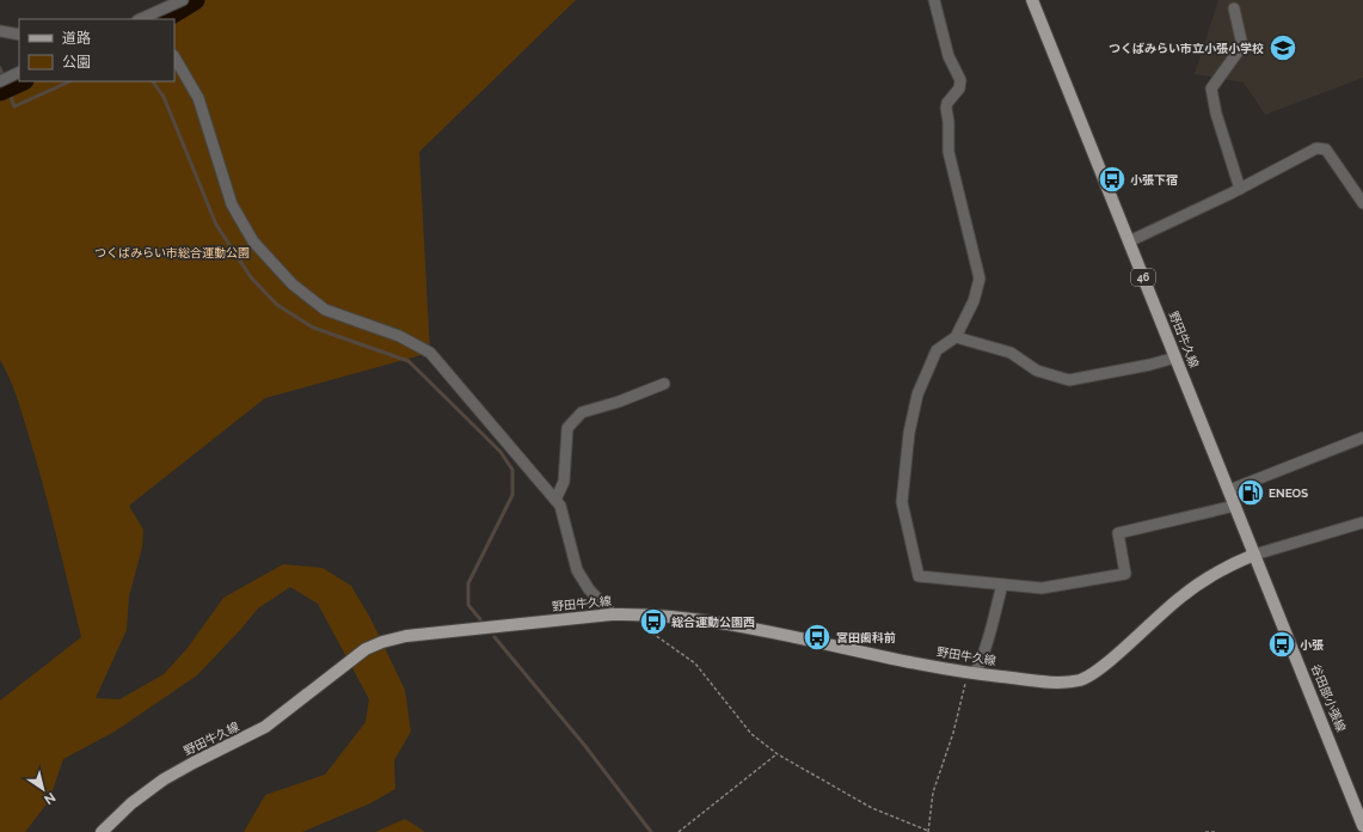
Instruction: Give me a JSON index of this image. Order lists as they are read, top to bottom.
{
  "streets": {
    "main road": ["46", "野田牛久線", "谷田部小張線"]
  },
  "crossings": [
    ["野田牛久線", "谷田部小張線"]
  ],
  "parks": ["つくばみらい市総合運動公園"],
  "places": {
    "school or university": ["つくばみらい市立小張小学校"],
    "bus stop": [
      "小張下宿",
      "総合運動公園西",
      "宮田歯科前",
      "小張"
    ],
    "fuel station": ["ENEOS"]
  },
  "legend": ["道路", "公園"],
  "north": "bottom right"
}
